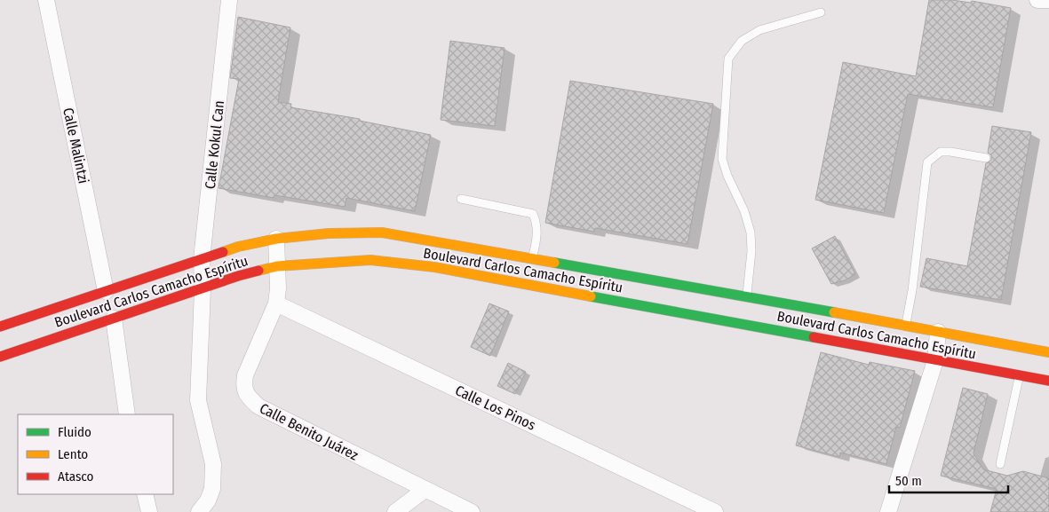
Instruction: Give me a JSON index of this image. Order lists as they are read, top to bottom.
{
  "streets": {
    "main road": ["Boulevard Carlos Camacho Espíritu"],
    "street": [
      "Calle Kokul Can",
      "Calle Malintzi",
      "Calle Los Pinos",
      "Calle Benito Juárez"
    ]
  },
  "crossings": [
    ["Calle Kokul Can", "Boulevard Carlos Camacho Espíritu"],
    ["Calle Malintzi", "Boulevard Carlos Camacho Espíritu"],
    ["Boulevard Carlos Camacho Espíritu", "Calle Benito Juárez"],
    ["Calle Los Pinos", "Calle Benito Juárez"]
  ],
  "legend": ["Fluido", "Lento", "Atasco"],
  "scale_bar": "50 m"
}
